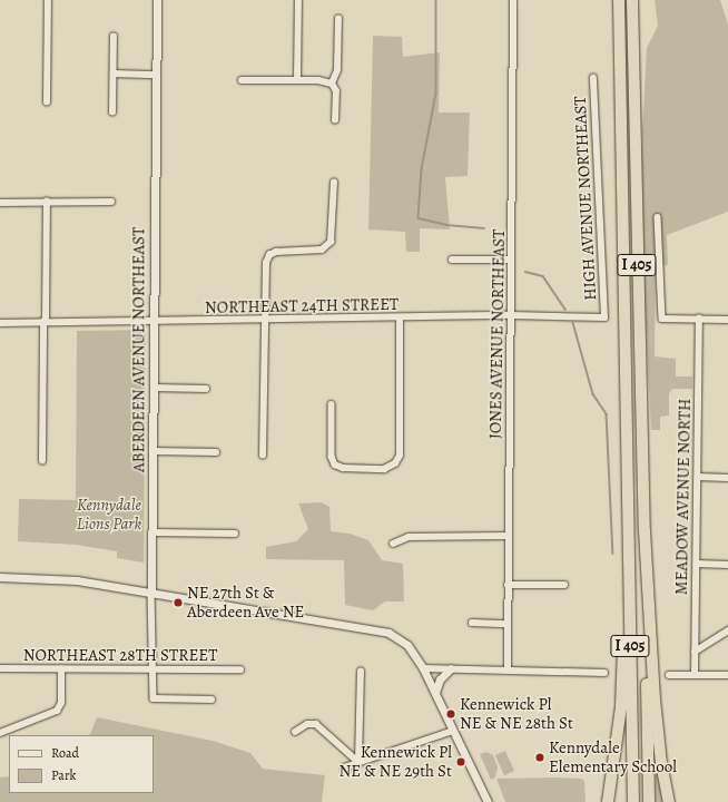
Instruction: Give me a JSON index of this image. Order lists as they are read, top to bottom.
{
  "streets": {
    "highway": ["I 405"],
    "street": [
      "HIGH AVENUE NORTHEAST",
      "NORTHEAST 24TH STREET",
      "JONES AVENUE NORTHEAST",
      "ABERDEEN AVENUE NORTHEAST",
      "MEADOW AVENUE NORTH",
      "NORTHEAST 28TH STREET"
    ]
  },
  "crossings": [
    ["HIGH AVENUE NORTHEAST", "NORTHEAST 24TH STREET"],
    ["NORTHEAST 24TH STREET", "JONES AVENUE NORTHEAST"],
    ["NORTHEAST 24TH STREET", "ABERDEEN AVENUE NORTHEAST"],
    ["ABERDEEN AVENUE NORTHEAST", "NORTHEAST 28TH STREET"]
  ],
  "parks": ["Kennydale Lions Park"],
  "places": [
    "NE 27th St & Aberdeen Ave NE",
    "Kennewick Pl NE & NE 28th St",
    "Kennydale Elementary School",
    "Kennewick Pl NE & NE 29th St"
  ],
  "legend": ["Road", "Park"]
}
